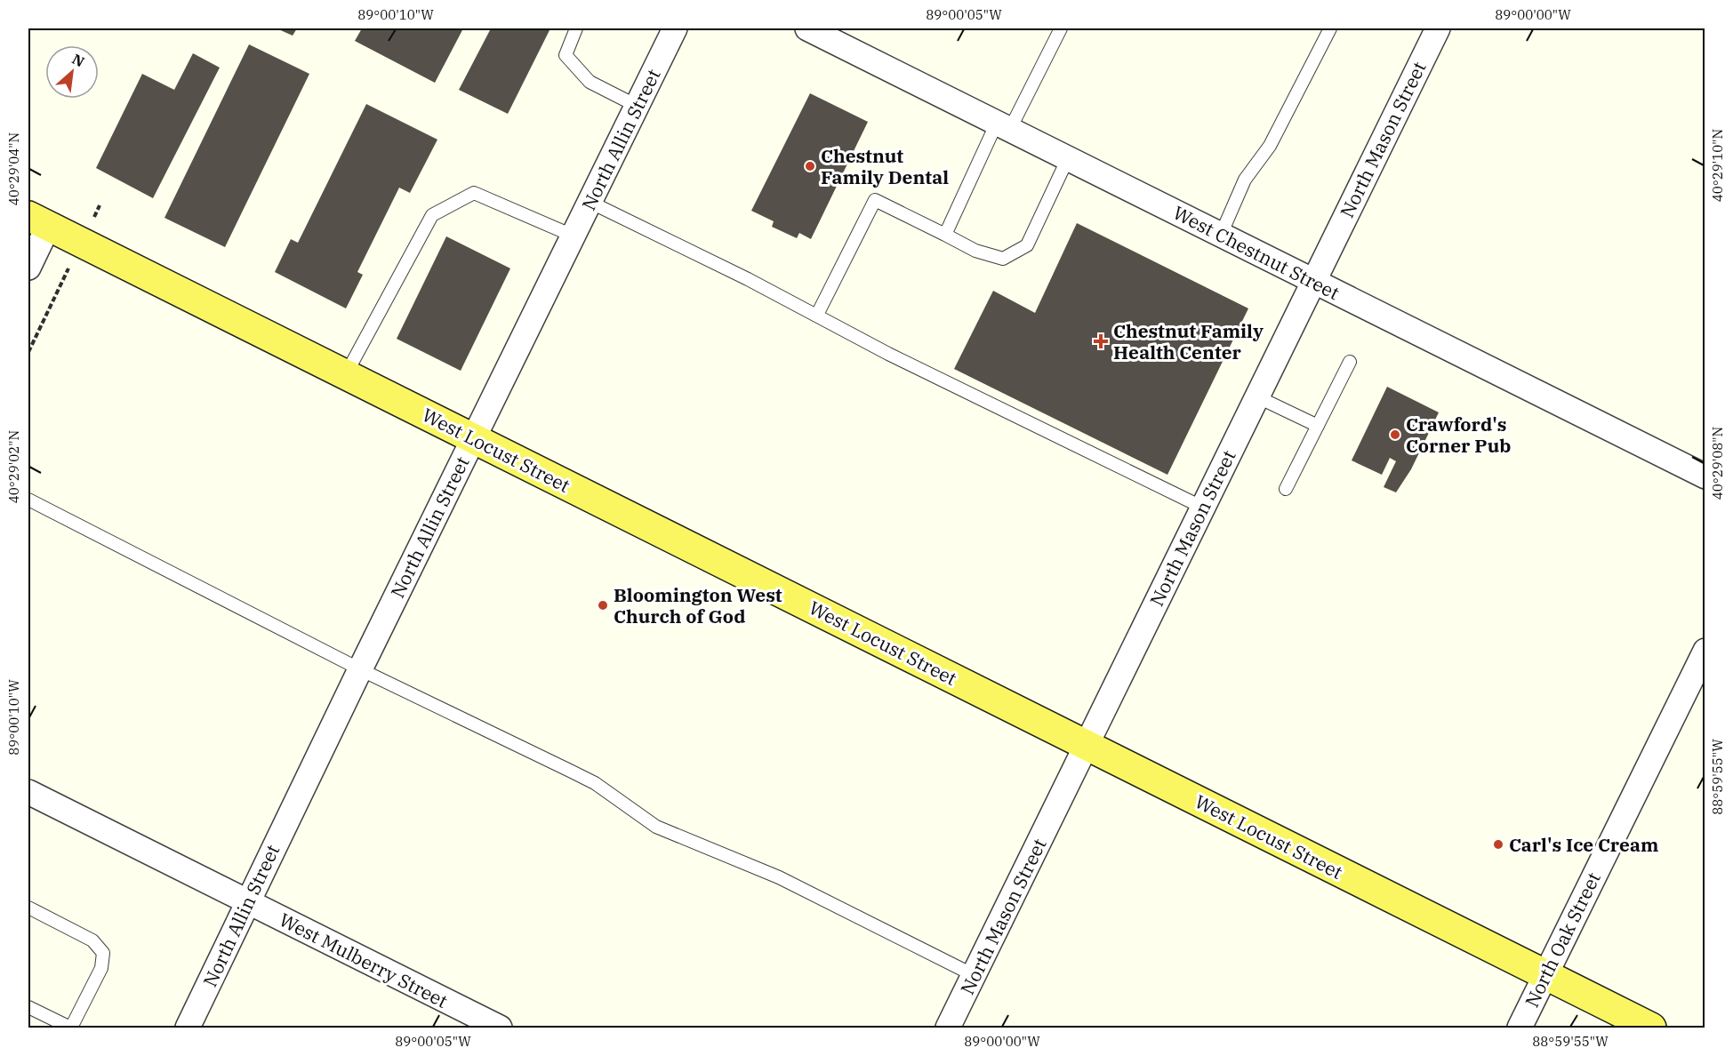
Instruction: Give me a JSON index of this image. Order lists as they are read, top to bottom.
{
  "streets": {
    "main road": ["West Locust Street"],
    "street": [
      "North Allin Street",
      "North Mason Street",
      "West Chestnut Street",
      "North Oak Street",
      "West Mulberry Street"
    ]
  },
  "crossings": [
    ["North Allin Street", "West Locust Street"],
    ["North Allin Street", "West Mulberry Street"],
    ["North Mason Street", "West Chestnut Street"],
    ["North Mason Street", "West Locust Street"],
    ["West Locust Street", "North Oak Street"]
  ],
  "places": {
    "other": [
      "Chestnut Family Dental",
      "Crawford's Corner Pub",
      "Bloomington West Church of God",
      "Carl's Ice Cream"
    ],
    "health": ["Chestnut Family Health Center"]
  },
  "north": "top right",
  "coordinates": [
    "89°00'10\"W",
    "89°00'05\"W",
    "89°00'00\"W",
    "40°29'10\"N",
    "40°29'04\"N",
    "40°29'08\"N",
    "40°29'02\"N",
    "88°59'55\"W"
  ]
}
